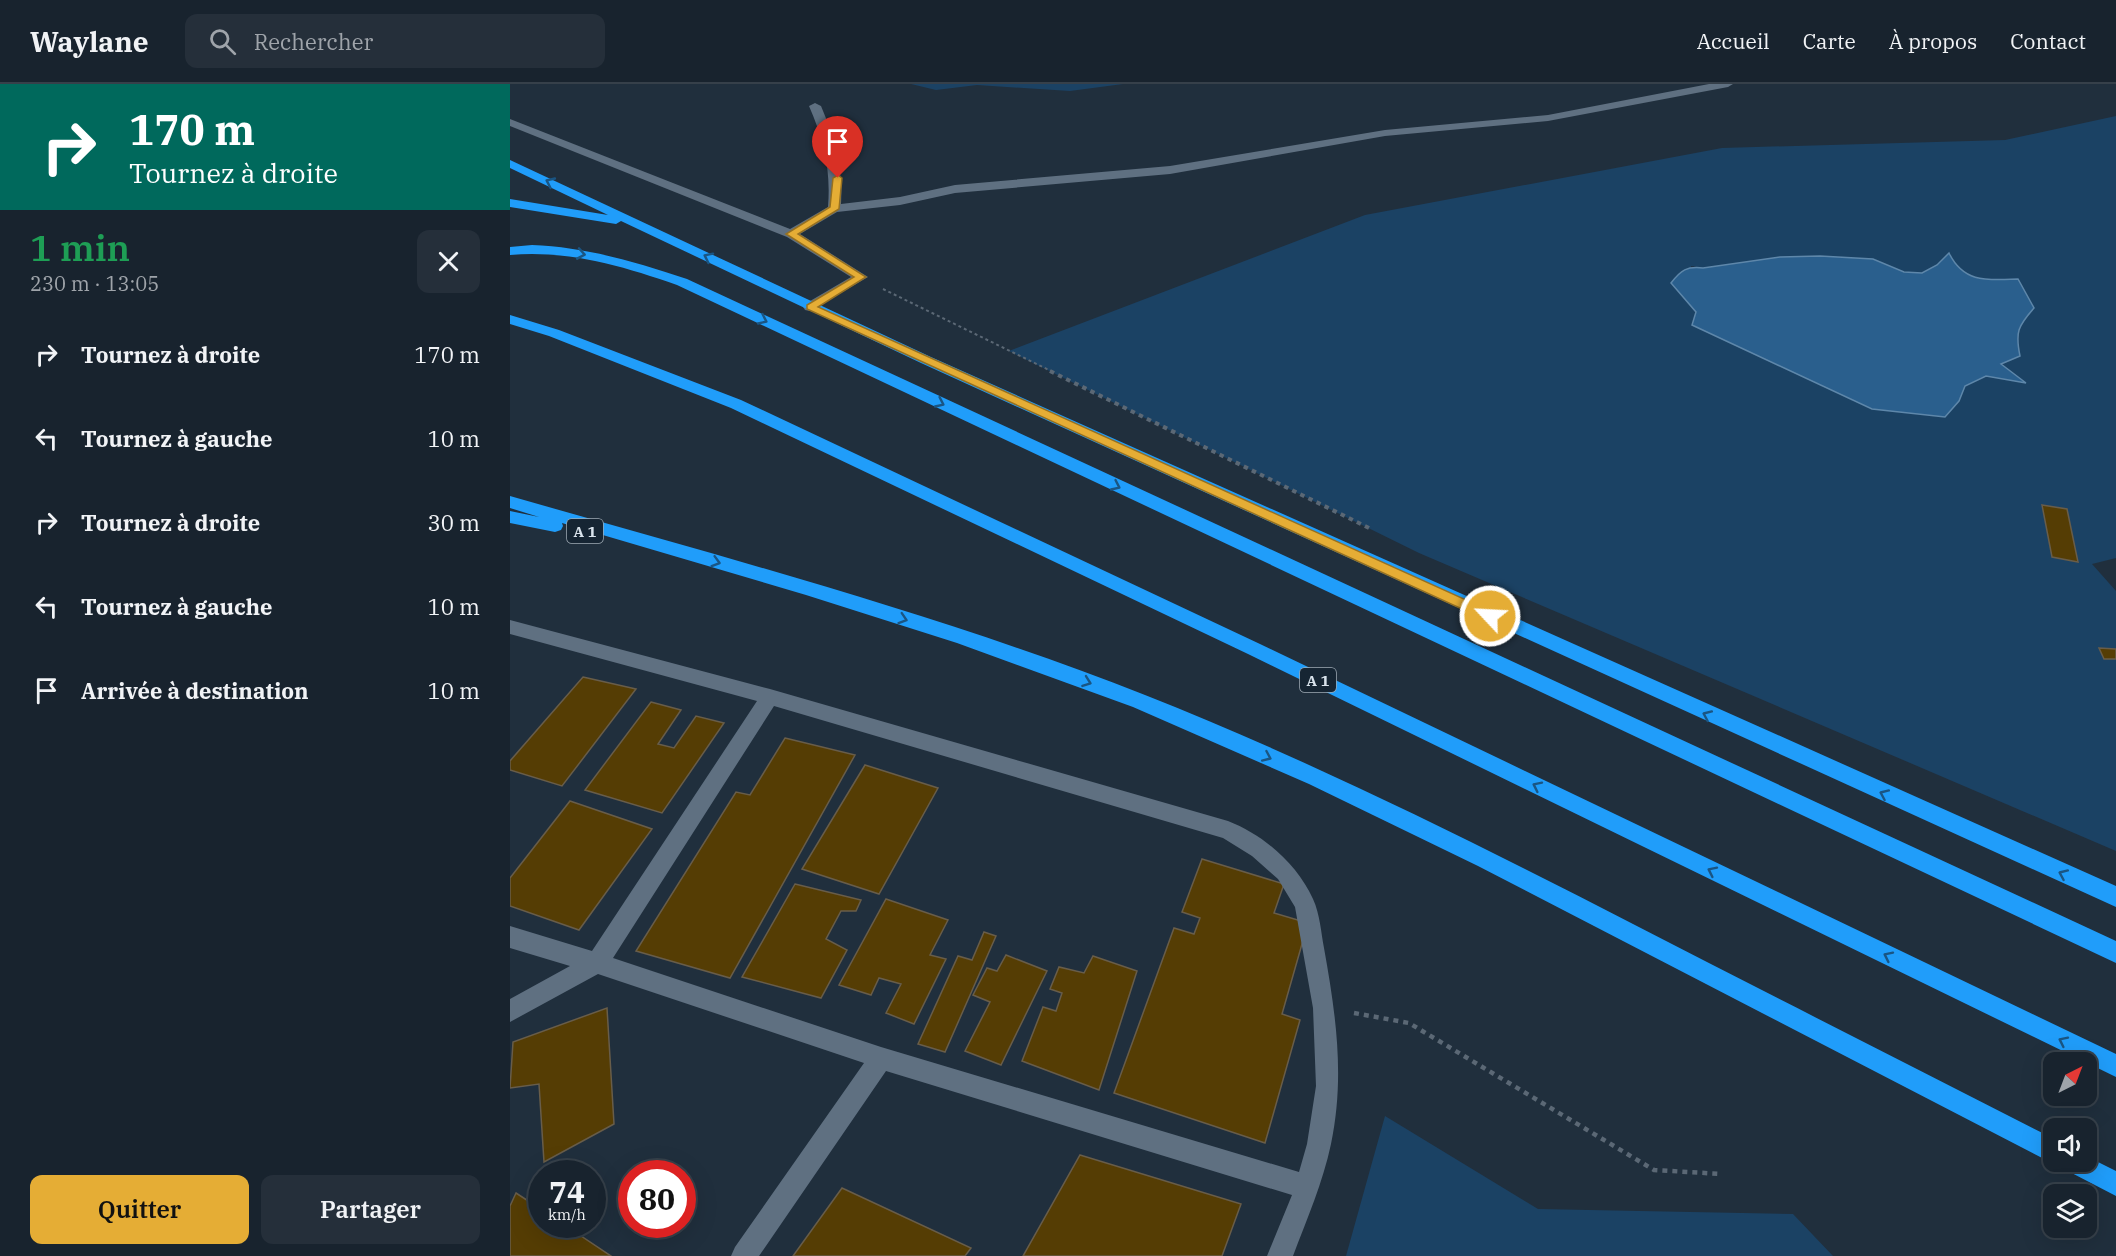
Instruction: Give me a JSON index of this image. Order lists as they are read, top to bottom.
{
  "streets": {
    "highway": ["A 1"]
  },
  "north": "top right",
  "page": {
    "header": "Waylane",
    "search": "Rechercher",
    "nav": [
      "Accueil",
      "Carte",
      "À propos",
      "Contact"
    ],
    "turn": ["170 m", "Tournez à droite"],
    "heading": ["1 min", "230 m · 13:05"],
    "list": [
      {
        "name": "Tournez à droite",
        "value": "170 m"
      },
      {
        "name": "Tournez à gauche",
        "value": "10 m"
      },
      {
        "name": "Tournez à droite",
        "value": "30 m"
      },
      {
        "name": "Tournez à gauche",
        "value": "10 m"
      },
      {
        "name": "Arrivée à destination",
        "value": "10 m"
      }
    ],
    "speed": "74 km/h",
    "limit": "80",
    "buttons": ["Quitter", "Partager"]
  }
}
